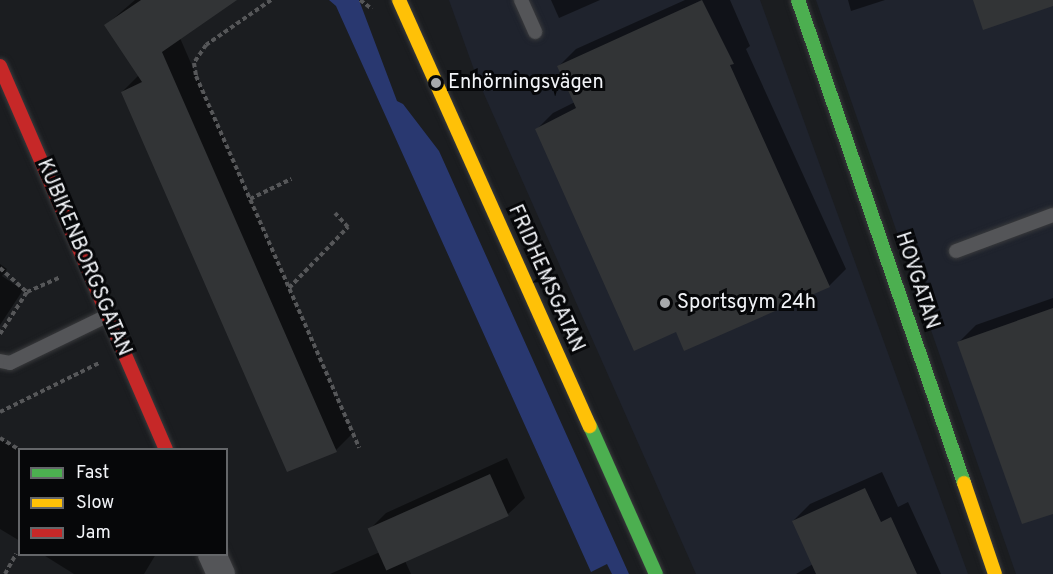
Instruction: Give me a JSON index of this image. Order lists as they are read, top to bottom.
{
  "streets": {
    "street": ["KUBIKENBORGSGATAN", "FRIDHEMSGATAN", "HOVGATAN"]
  },
  "places": ["Enhörningsvägen", "Sportsgym 24h"],
  "legend": ["Fast", "Slow", "Jam"]
}
